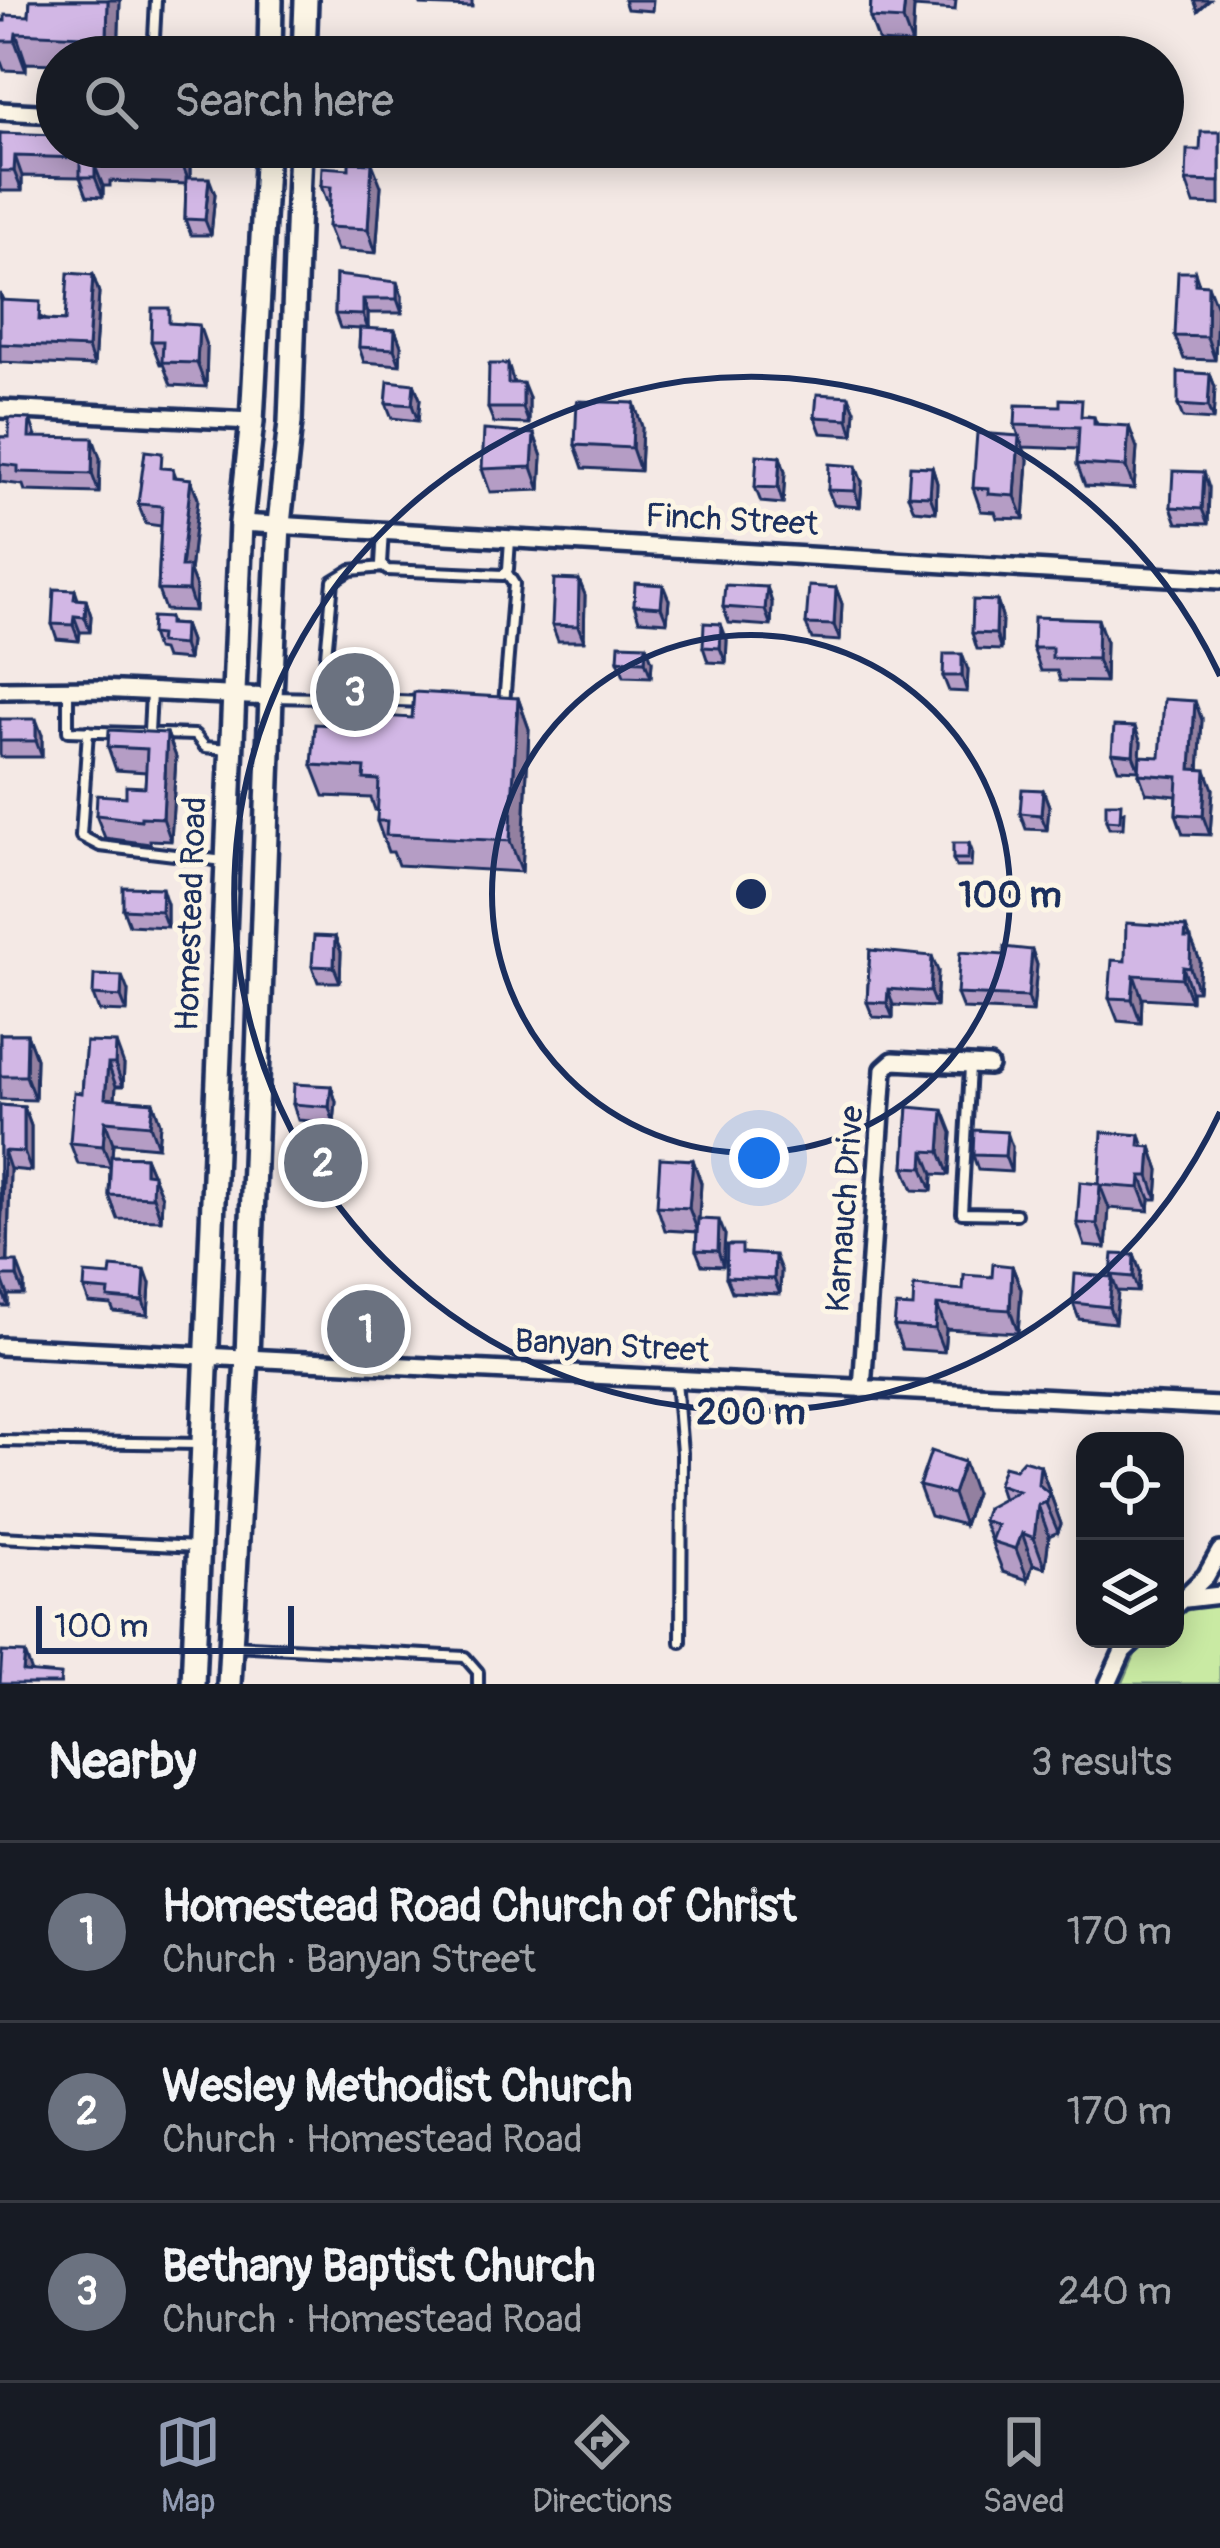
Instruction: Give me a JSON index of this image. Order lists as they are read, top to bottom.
{
  "streets": {
    "main road": ["Homestead Road"],
    "street": ["Finch Street", "Karnauch Drive", "Banyan Street"]
  },
  "crossings": [
    ["Finch Street", "Homestead Road"],
    ["Homestead Road", "Banyan Street"],
    ["Karnauch Drive", "Banyan Street"]
  ],
  "scale_bar": "100 m",
  "page": {
    "search": "Search here",
    "pins": ["3", "2", "1"],
    "scale": "100 m",
    "heading": ["Nearby", "3 results"],
    "list": [
      {
        "mark": "1",
        "name": "Homestead Road Church of Christ",
        "note": "Church · Banyan Street",
        "value": "170 m"
      },
      {
        "mark": "2",
        "name": "Wesley Methodist Church",
        "note": "Church · Homestead Road",
        "value": "170 m"
      },
      {
        "mark": "3",
        "name": "Bethany Baptist Church",
        "note": "Church · Homestead Road",
        "value": "240 m"
      }
    ],
    "nav": ["Map", "Directions", "Saved"]
  },
  "rings": ["100 m", "200 m"]
}
